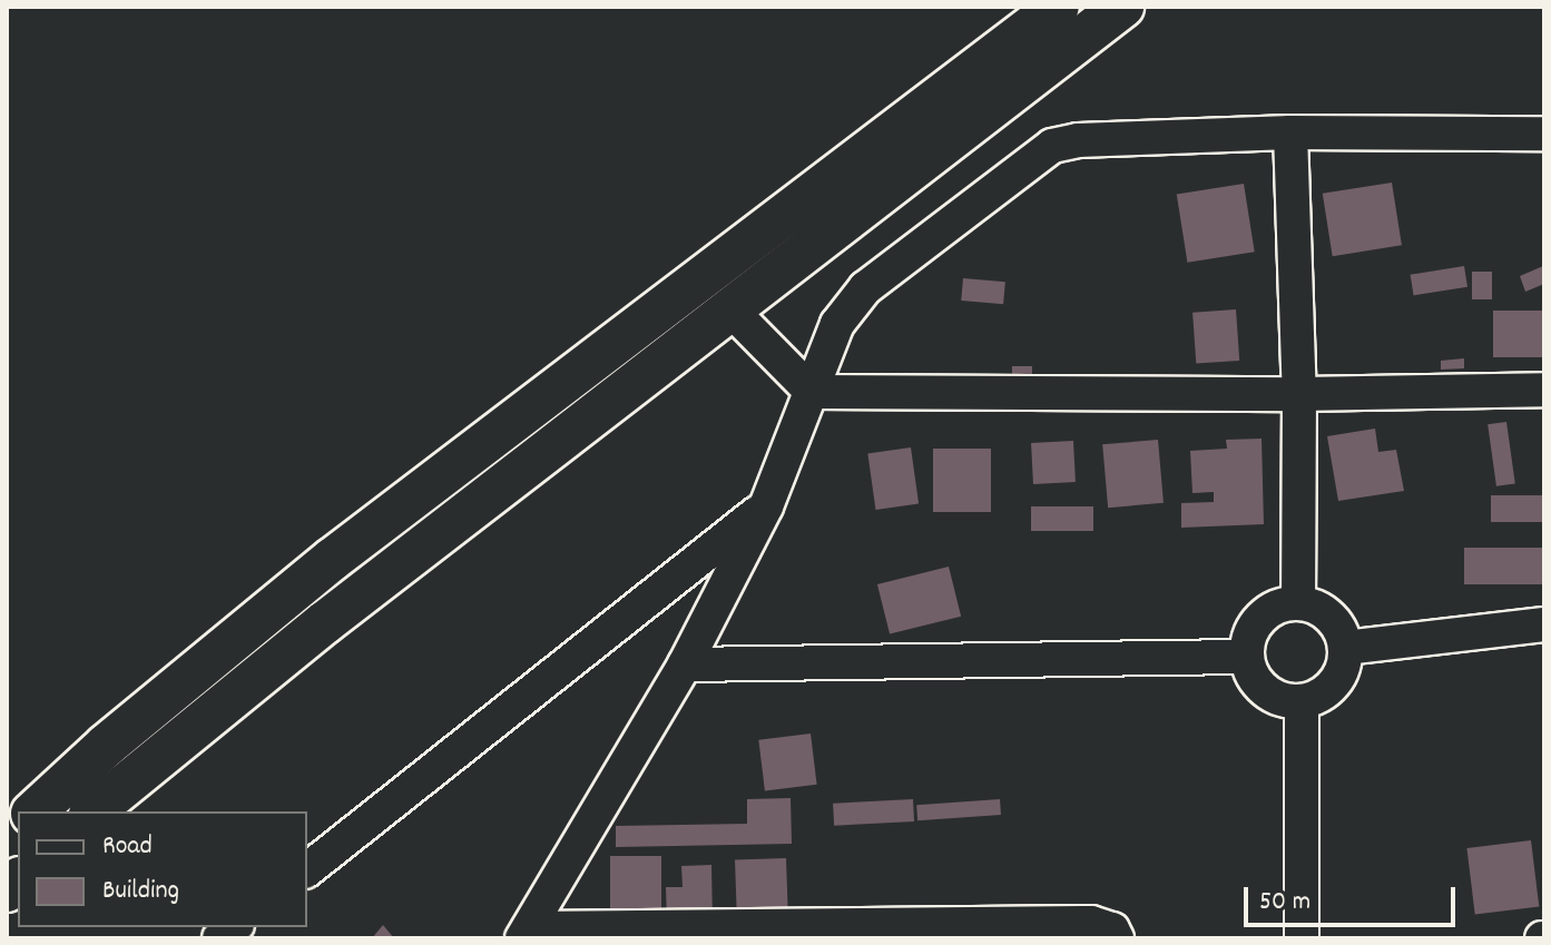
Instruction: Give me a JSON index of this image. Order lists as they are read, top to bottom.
{
  "legend": ["Road", "Building"],
  "scale_bar": "50 m"
}
